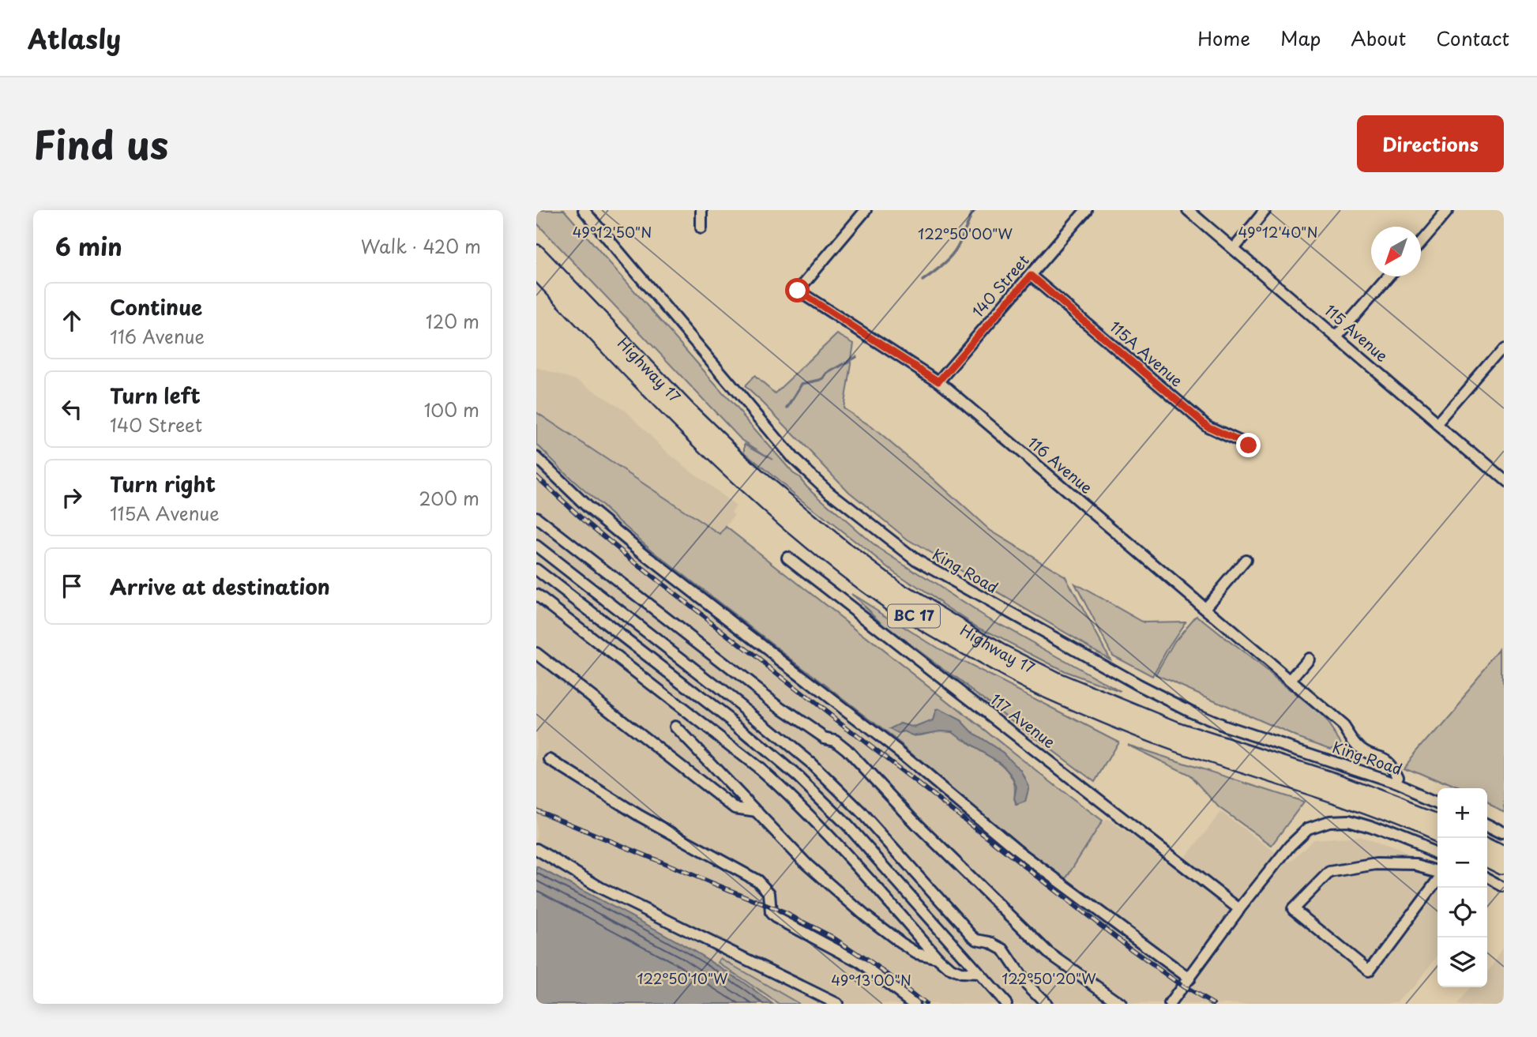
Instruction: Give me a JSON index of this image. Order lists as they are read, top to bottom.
{
  "streets": {
    "highway": ["Highway 17", "BC 17"],
    "street": [
      "140 Street",
      "115 Avenue",
      "115A Avenue",
      "116 Avenue",
      "King Road",
      "117 Avenue"
    ]
  },
  "crossings": [
    ["140 Street", "115A Avenue"],
    ["140 Street", "116 Avenue"],
    ["116 Avenue", "King Road"]
  ],
  "north": "bottom left",
  "page": {
    "header": "Atlasly",
    "nav": [
      "Home",
      "Map",
      "About",
      "Contact"
    ],
    "title": "Find us",
    "buttons": "Directions",
    "heading": ["6 min", "Walk · 420 m"],
    "list": [
      ["Continue", "116 Avenue", "120 m"],
      ["Turn left", "140 Street", "100 m"],
      ["Turn right", "115A Avenue", "200 m"],
      "Arrive at destination"
    ],
    "map_buttons": ["+", "−"]
  },
  "coordinates": [
    "49°12'50\"N",
    "49°12'40\"N",
    "122°50'00\"W",
    "122°50'10\"W",
    "122°50'20\"W",
    "49°13'00\"N"
  ]
}
